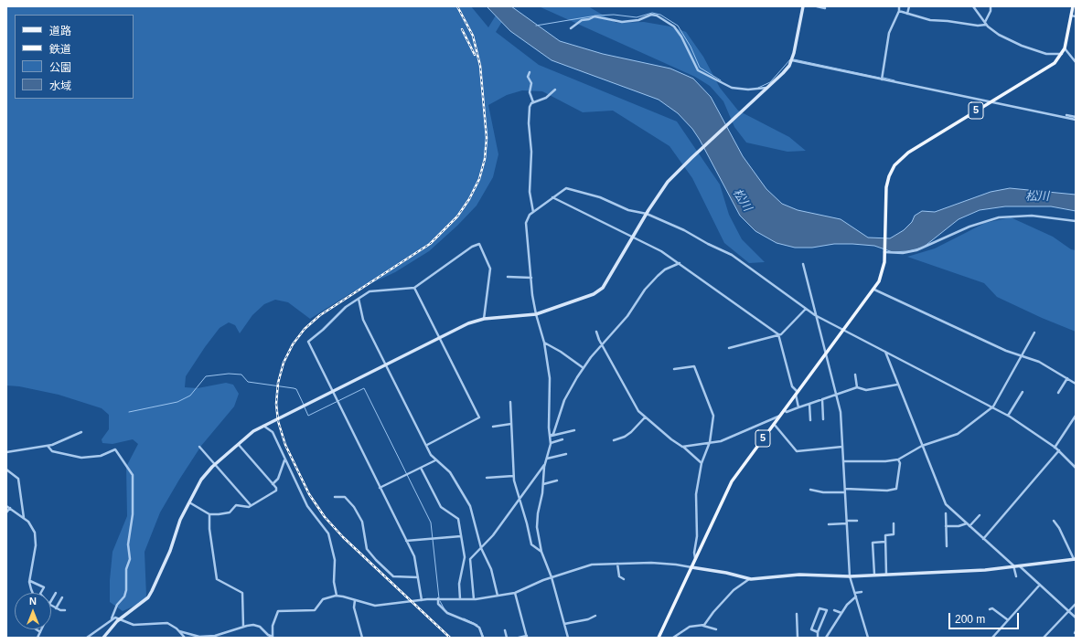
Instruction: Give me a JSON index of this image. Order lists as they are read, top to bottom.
{
  "streets": {
    "main road": ["5"]
  },
  "water": ["松川"],
  "legend": [
    "道路",
    "鉄道",
    "公園",
    "水域"
  ],
  "scale_bar": "200 m",
  "north": "top"
}
